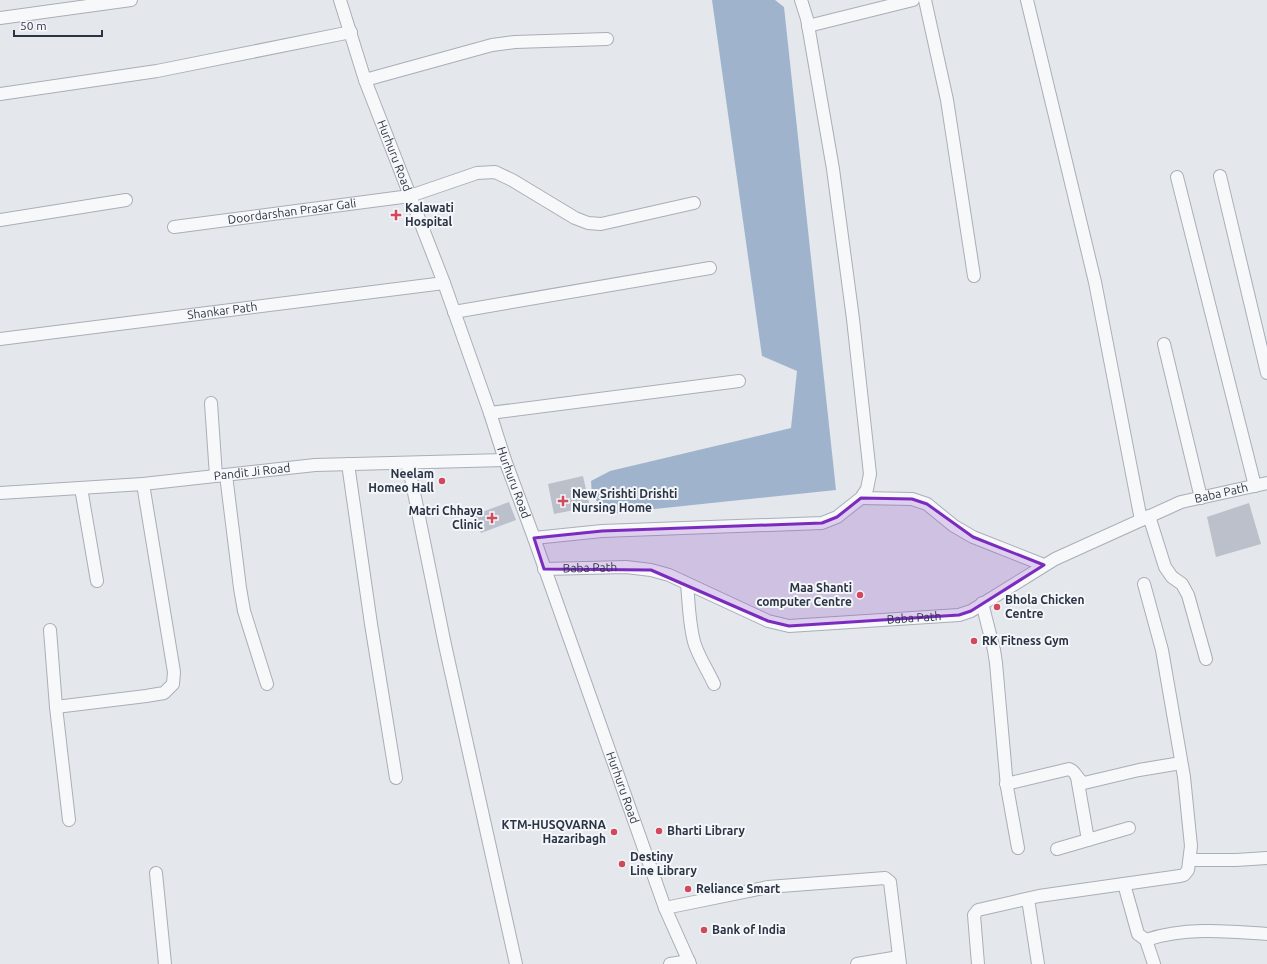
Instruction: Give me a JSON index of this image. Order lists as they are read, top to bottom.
{
  "streets": {
    "street": [
      "Hurhuru Road",
      "Doordarshan Prasar Gali",
      "Shankar Path",
      "Pandit Ji Road",
      "Baba Path"
    ]
  },
  "crossings": [
    ["Hurhuru Road", "Doordarshan Prasar Gali"],
    ["Hurhuru Road", "Shankar Path"],
    ["Hurhuru Road", "Pandit Ji Road"],
    ["Hurhuru Road", "Baba Path"]
  ],
  "places": {
    "health": ["Kalawati Hospital", "New Srishti Drishti Nursing Home", "Matri Chhaya Clinic"],
    "other": [
      "Neelam Homeo Hall",
      "Maa Shanti computer Centre",
      "Bhola Chicken Centre",
      "RK Fitness Gym",
      "Bharti Library",
      "KTM-HUSQVARNA Hazaribagh",
      "Destiny Line Library",
      "Reliance Smart",
      "Bank of India"
    ]
  },
  "scale_bar": "50 m"
}
